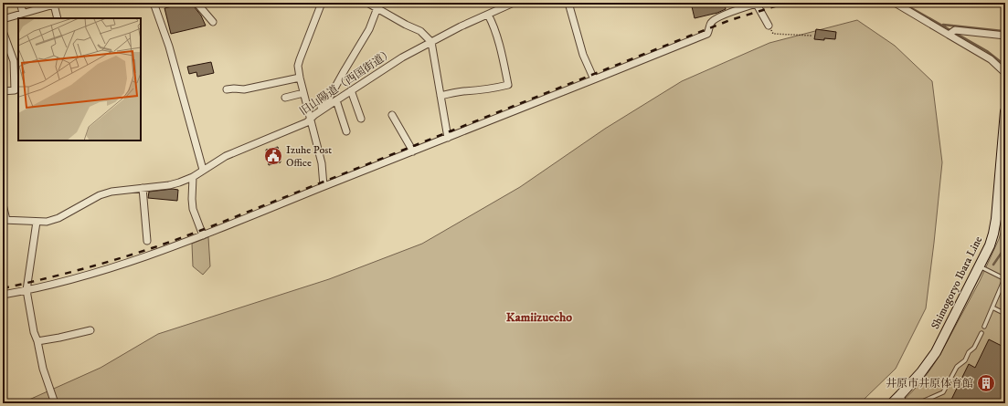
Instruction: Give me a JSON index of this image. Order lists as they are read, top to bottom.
{
  "streets": {
    "main road": ["Shimogoryo Ibara Line"],
    "street": ["旧山陽道（西国街道）"]
  },
  "districts": ["Kamiizuecho"],
  "places": {
    "public building": ["Izuhe Post Office"],
    "building": ["井原市井原体育館"]
  }
}
